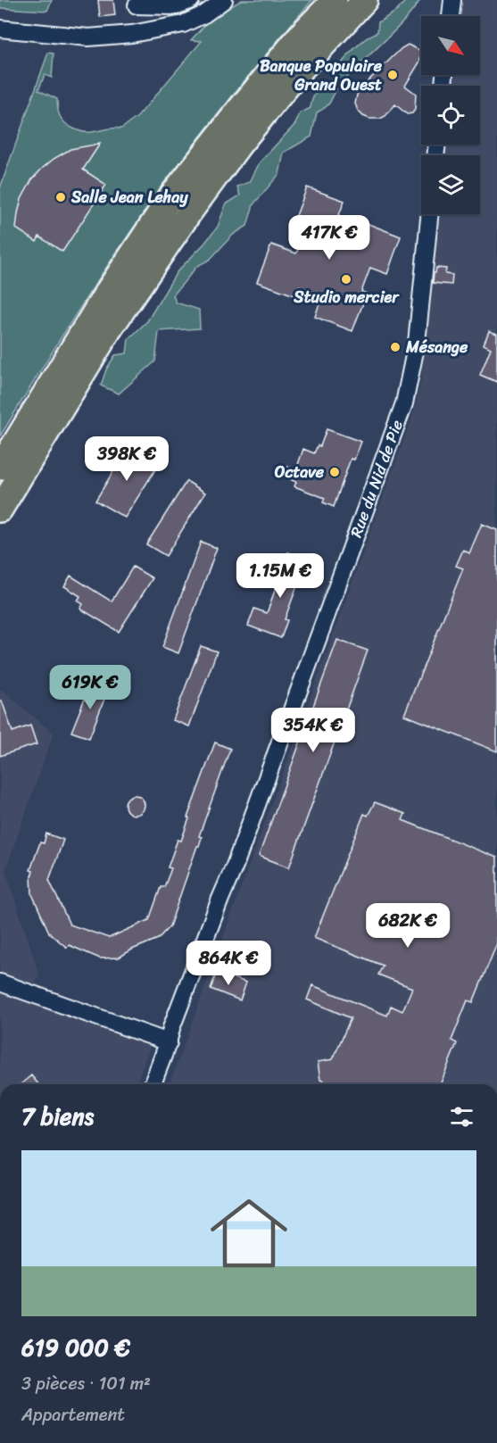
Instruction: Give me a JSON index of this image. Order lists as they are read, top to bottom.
{
  "streets": {
    "street": ["Rue du Nid de Pie"]
  },
  "places": [
    "Banque Populaire Grand Ouest",
    "Salle Jean Lehay",
    "Studio mercier",
    "Mésange",
    "Octave"
  ],
  "north": "bottom right",
  "page": {
    "price": [
      "417K €",
      "398K €",
      "1.15M €",
      "619K €",
      "354K €",
      "682K €",
      "864K €"
    ],
    "heading": "7 biens",
    "list": [
      {
        "name": "619 000 €",
        "note": "3 pièces · 101 m² · Appartement"
      }
    ]
  }
}
